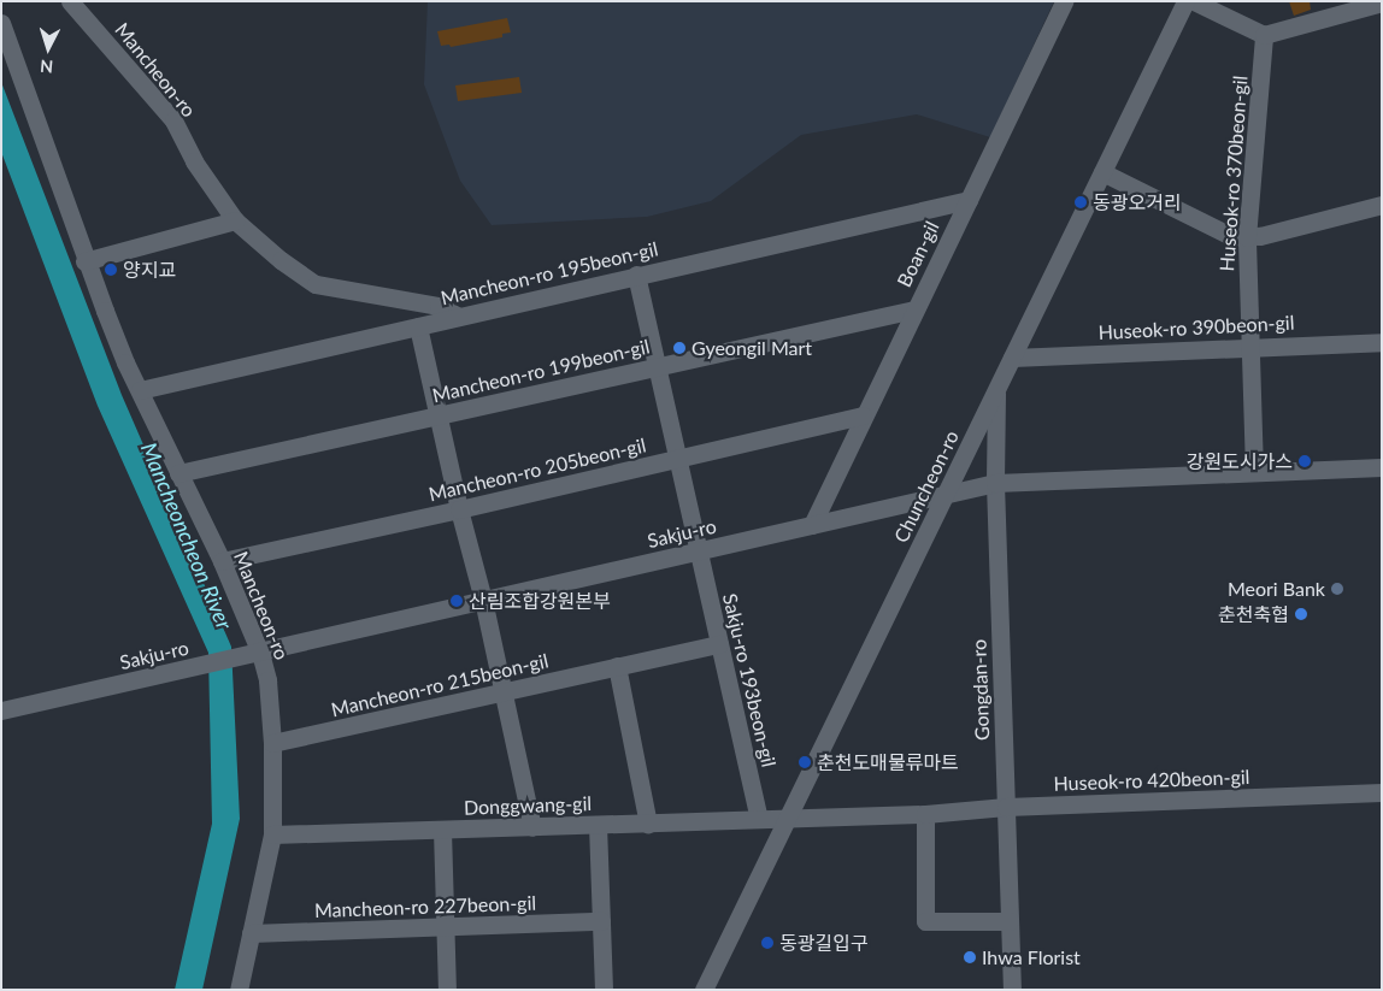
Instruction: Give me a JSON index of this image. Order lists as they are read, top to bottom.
{
  "streets": {
    "street": [
      "Mancheon-ro",
      "Huseok-ro 370beon-gil",
      "Boan-gil",
      "Mancheon-ro 195beon-gil",
      "Huseok-ro 390beon-gil",
      "Mancheon-ro 199beon-gil",
      "Mancheon-ro 205beon-gil",
      "Chuncheon-ro",
      "Sakju-ro",
      "Sakju-ro 193beon-gil",
      "Mancheon-ro 215beon-gil",
      "Gongdan-ro",
      "Huseok-ro 420beon-gil",
      "Donggwang-gil",
      "Mancheon-ro 227beon-gil"
    ]
  },
  "crossings": [
    ["Mancheon-ro", "Mancheon-ro 195beon-gil"],
    ["Mancheon-ro", "Mancheon-ro 199beon-gil"],
    ["Mancheon-ro", "Mancheon-ro 205beon-gil"],
    ["Mancheon-ro", "Sakju-ro"],
    ["Mancheon-ro", "Mancheon-ro 215beon-gil"],
    ["Mancheon-ro", "Donggwang-gil"],
    ["Mancheon-ro", "Mancheon-ro 227beon-gil"],
    ["Huseok-ro 370beon-gil", "Huseok-ro 390beon-gil"],
    ["Huseok-ro 370beon-gil", "Sakju-ro"],
    ["Boan-gil", "Mancheon-ro 195beon-gil"],
    ["Boan-gil", "Mancheon-ro 199beon-gil"],
    ["Boan-gil", "Mancheon-ro 205beon-gil"],
    ["Boan-gil", "Sakju-ro"],
    ["Mancheon-ro 195beon-gil", "Sakju-ro 193beon-gil"],
    ["Huseok-ro 390beon-gil", "Chuncheon-ro"],
    ["Mancheon-ro 199beon-gil", "Sakju-ro 193beon-gil"],
    ["Mancheon-ro 205beon-gil", "Sakju-ro 193beon-gil"],
    ["Chuncheon-ro", "Sakju-ro"],
    ["Chuncheon-ro", "Gongdan-ro"],
    ["Chuncheon-ro", "Huseok-ro 420beon-gil"],
    ["Chuncheon-ro", "Donggwang-gil"],
    ["Sakju-ro", "Sakju-ro 193beon-gil"],
    ["Sakju-ro", "Gongdan-ro"],
    ["Sakju-ro 193beon-gil", "Mancheon-ro 215beon-gil"],
    ["Sakju-ro 193beon-gil", "Donggwang-gil"],
    ["Gongdan-ro", "Huseok-ro 420beon-gil"],
    ["Huseok-ro 420beon-gil", "Donggwang-gil"]
  ],
  "water": ["Mancheoncheon River"],
  "places": [
    "동광오거리",
    "양지교",
    "Gyeongil Mart",
    "강원도시가스",
    "Meori Bank",
    "산림조합강원본부",
    "춘천축협",
    "춘천도매물류마트",
    "동광길입구",
    "Ihwa Florist"
  ],
  "north": "bottom"
}
